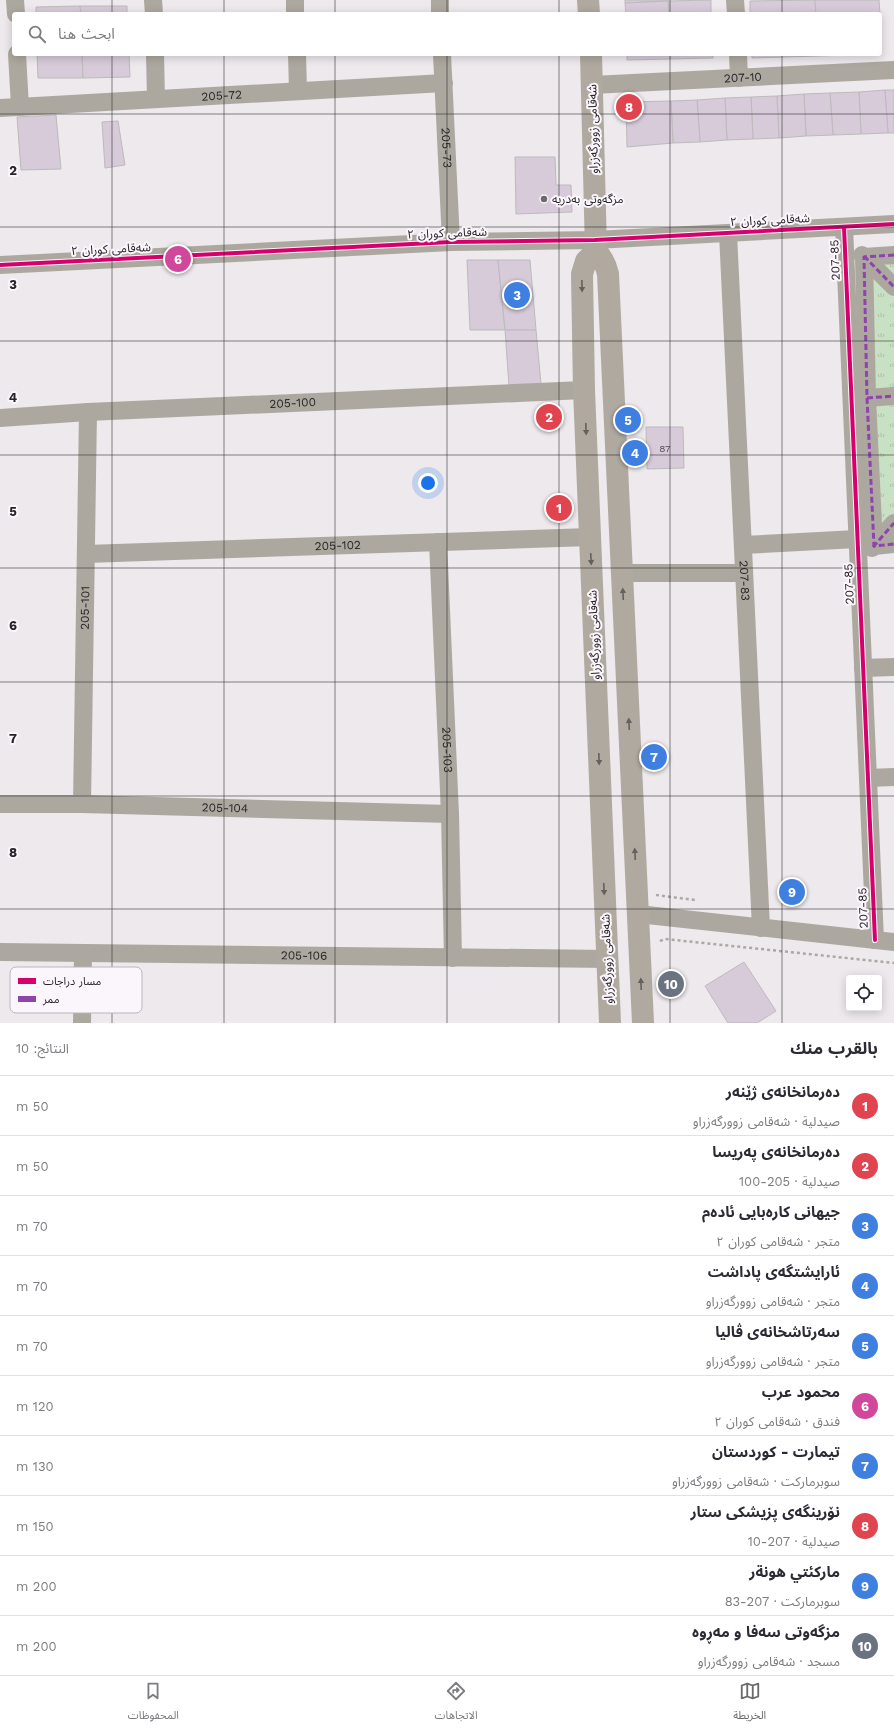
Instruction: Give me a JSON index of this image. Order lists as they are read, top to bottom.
{
  "streets": {
    "main road": ["شەقامی زوورگەزراو"],
    "street": [
      "207-10",
      "205-72",
      "205-73",
      "شەقامی کوران ٢",
      "207-85",
      "205-100",
      "205-102",
      "207-83",
      "205-101",
      "205-103",
      "205-104",
      "205-106"
    ]
  },
  "crossings": [
    ["207-10", "شەقامی زوورگەزراو"],
    ["205-72", "205-73"],
    ["شەقامی زوورگەزراو", "شەقامی کوران ٢"],
    ["شەقامی زوورگەزراو", "205-100"],
    ["شەقامی زوورگەزراو", "205-102"],
    ["شەقامی زوورگەزراو", "205-106"],
    ["205-73", "شەقامی کوران ٢"],
    ["شەقامی کوران ٢", "207-85"],
    ["شەقامی کوران ٢", "207-83"],
    ["205-100", "205-101"],
    ["205-102", "205-101"],
    ["205-102", "205-103"],
    ["205-101", "205-104"],
    ["205-103", "205-104"],
    ["205-103", "205-106"]
  ],
  "places": ["مزگه‌وتی به‌دریه"],
  "house_numbers": ["87"],
  "legend": ["مسار دراجات", "ممر"],
  "page": {
    "search": "ابحث هنا",
    "pins": [
      "8",
      "6",
      "3",
      "2",
      "5",
      "4",
      "1",
      "7",
      "9",
      "10"
    ],
    "heading": ["بالقرب منك", "النتائج: 10"],
    "list": [
      {
        "mark": "1",
        "name": "دەرمانخانەی ژێنەر",
        "note": "صيدلية · شەقامی زوورگەزراو",
        "value": "50 m"
      },
      {
        "mark": "2",
        "name": "دەرمانخانەی پەریسا",
        "note": "صيدلية · 205-100",
        "value": "50 m"
      },
      {
        "mark": "3",
        "name": "جیهانی کارەبایی ئادەم",
        "note": "متجر · شەقامی کوران ٢",
        "value": "70 m"
      },
      {
        "mark": "4",
        "name": "ئارایشتگەی پاداشت",
        "note": "متجر · شەقامی زوورگەزراو",
        "value": "70 m"
      },
      {
        "mark": "5",
        "name": "سەرتاشخانەی ڤالیا",
        "note": "متجر · شەقامی زوورگەزراو",
        "value": "70 m"
      },
      {
        "mark": "6",
        "name": "محمود عرب",
        "note": "فندق · شەقامی کوران ٢",
        "value": "120 m"
      },
      {
        "mark": "7",
        "name": "تیمارت - کوردستان",
        "note": "سوبرماركت · شەقامی زوورگەزراو",
        "value": "130 m"
      },
      {
        "mark": "8",
        "name": "نۆرینگەی پزیشکی ستار",
        "note": "صيدلية · 207-10",
        "value": "150 m"
      },
      {
        "mark": "9",
        "name": "ماركئتي هونةر",
        "note": "سوبرماركت · 207-83",
        "value": "200 m"
      },
      {
        "mark": "10",
        "name": "مزگەوتی سەفا و مەڕوە",
        "note": "مسجد · شەقامی زوورگەزراو",
        "value": "200 m"
      }
    ],
    "nav": ["الخريطة", "الاتجاهات", "المحفوظات"]
  },
  "grid": {
    "rows": [
      "2",
      "3",
      "4",
      "5",
      "6",
      "7",
      "8"
    ]
  }
}
